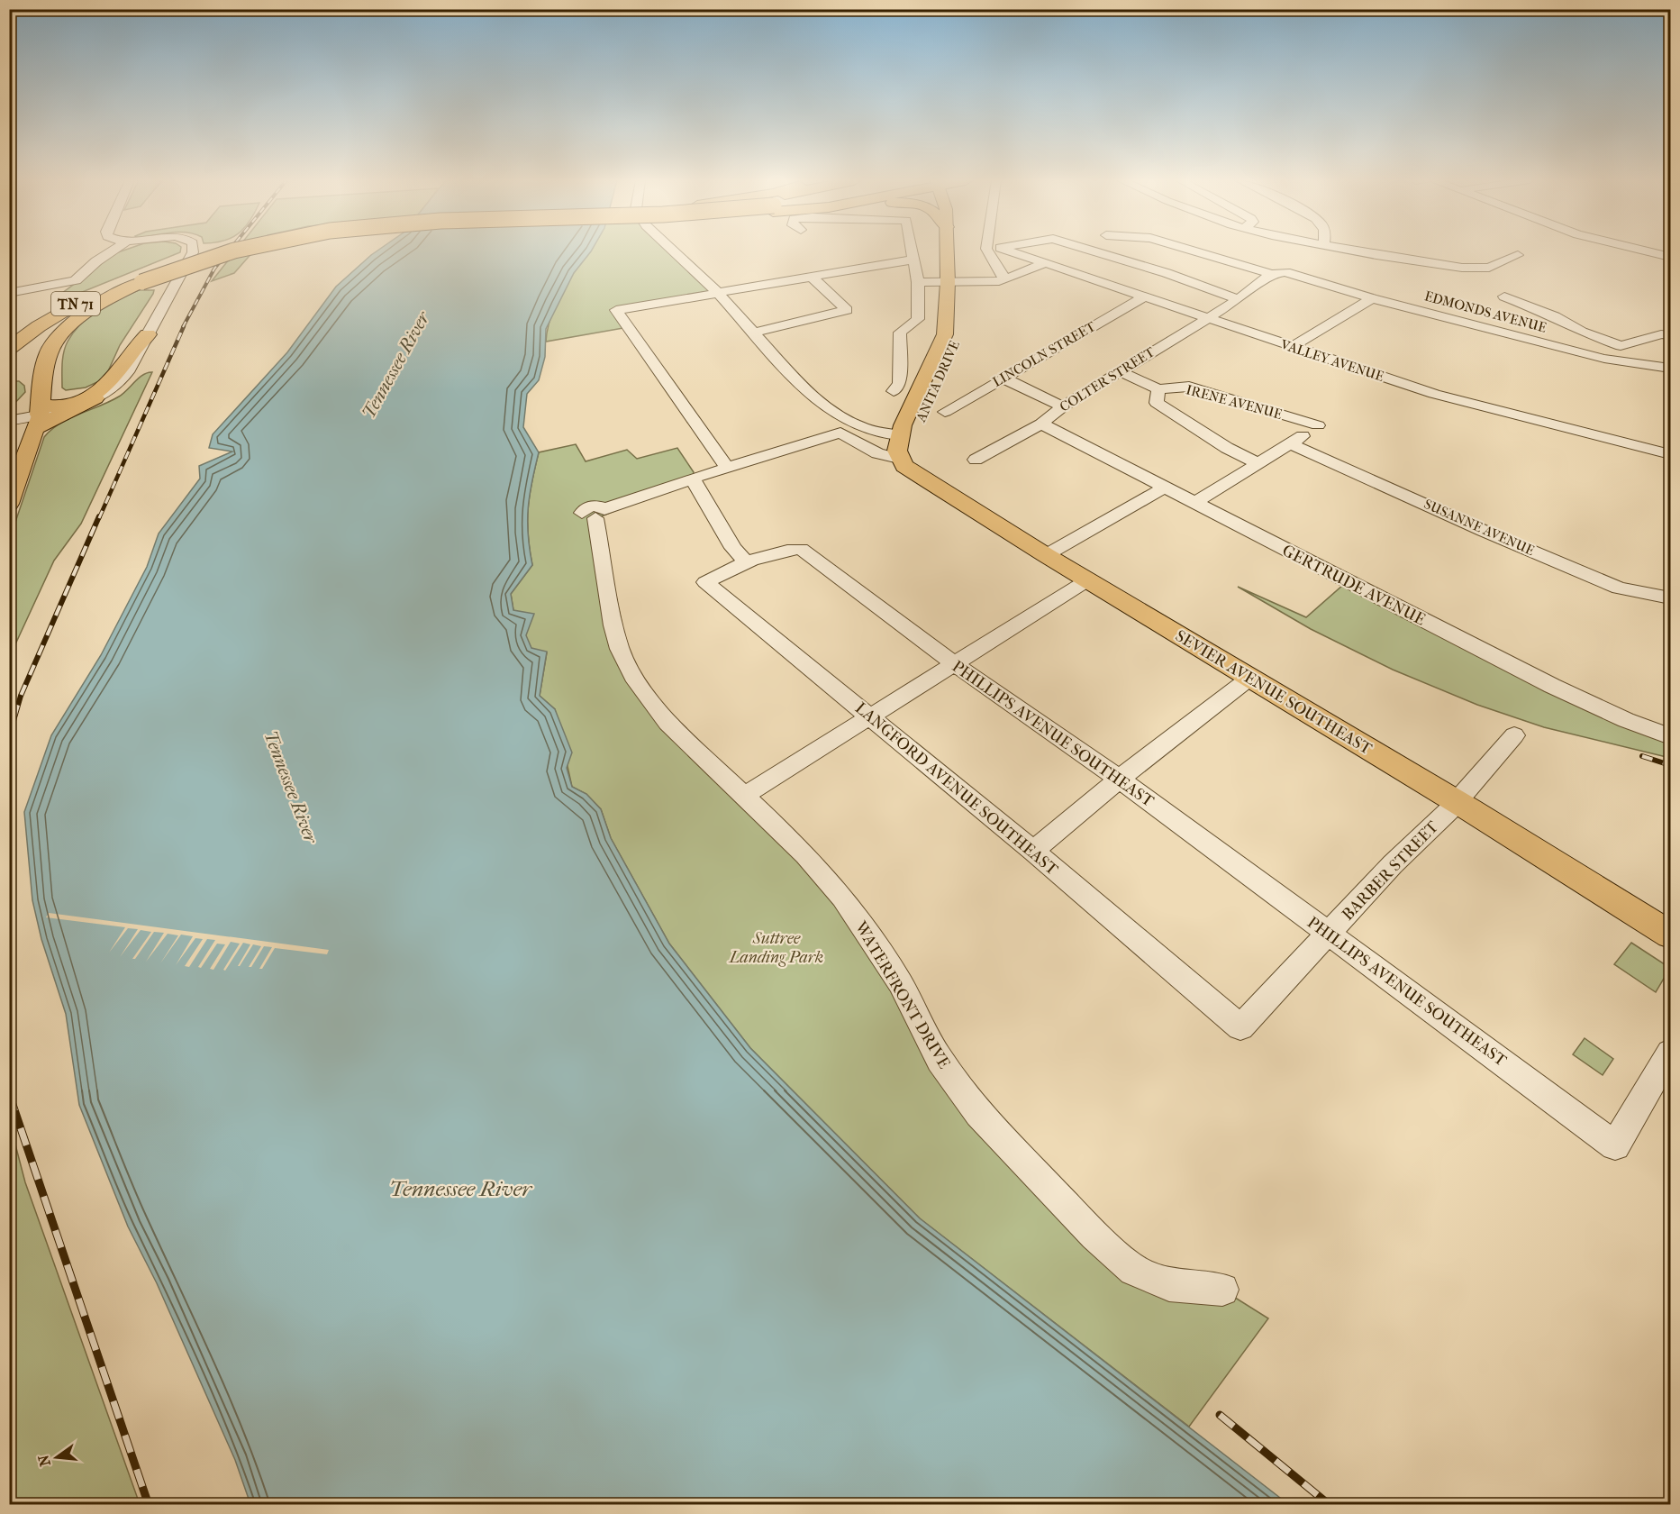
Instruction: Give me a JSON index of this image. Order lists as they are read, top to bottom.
{
  "streets": {
    "highway": ["TN 71"],
    "main road": ["ANITA DRIVE", "SEVIER AVENUE SOUTHEAST"],
    "street": [
      "EDMONDS AVENUE",
      "LINCOLN STREET",
      "VALLEY AVENUE",
      "COLTER STREET",
      "IRENE AVENUE",
      "SUSANNE AVENUE",
      "GERTRUDE AVENUE",
      "PHILLIPS AVENUE SOUTHEAST",
      "LANGFORD AVENUE SOUTHEAST",
      "BARBER STREET",
      "WATERFRONT DRIVE"
    ]
  },
  "crossings": [
    ["EDMONDS AVENUE", "COLTER STREET"],
    ["LINCOLN STREET", "VALLEY AVENUE"],
    ["VALLEY AVENUE", "COLTER STREET"],
    ["COLTER STREET", "GERTRUDE AVENUE"],
    ["ANITA DRIVE", "SEVIER AVENUE SOUTHEAST"],
    ["IRENE AVENUE", "SUSANNE AVENUE"],
    ["SEVIER AVENUE SOUTHEAST", "BARBER STREET"],
    ["PHILLIPS AVENUE SOUTHEAST", "LANGFORD AVENUE SOUTHEAST"],
    ["PHILLIPS AVENUE SOUTHEAST", "BARBER STREET"],
    ["LANGFORD AVENUE SOUTHEAST", "BARBER STREET"]
  ],
  "water": ["Tennessee River"],
  "parks": ["Suttree Landing Park"],
  "north": "left"
}
